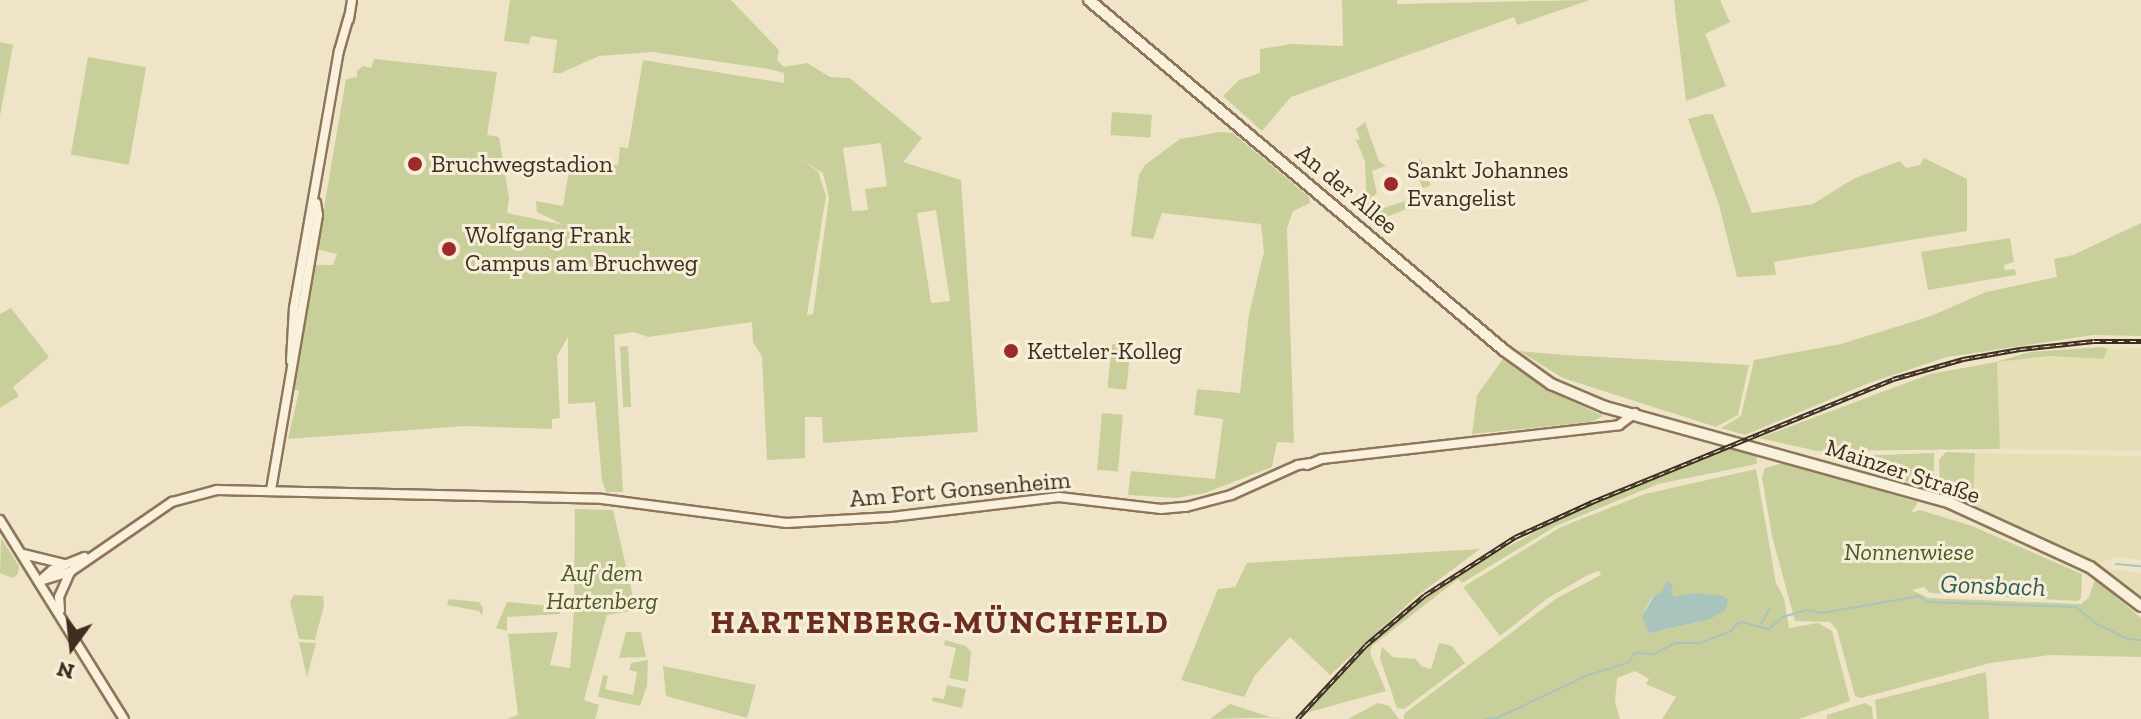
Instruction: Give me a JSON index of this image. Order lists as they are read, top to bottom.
{
  "streets": {
    "main road": ["An der Allee", "Mainzer Straße"],
    "street": ["Am Fort Gonsenheim"]
  },
  "crossings": [
    ["An der Allee", "Mainzer Straße"],
    ["An der Allee", "Am Fort Gonsenheim"],
    ["Mainzer Straße", "Am Fort Gonsenheim"]
  ],
  "districts": ["HARTENBERG-MÜNCHFELD"],
  "water": ["Gonsbach"],
  "parks": ["Nonnenwiese", "Auf dem Hartenberg"],
  "places": [
    "Bruchwegstadion",
    "Sankt Johannes Evangelist",
    "Wolfgang Frank Campus am Bruchweg",
    "Ketteler-Kolleg"
  ],
  "north": "bottom"
}
